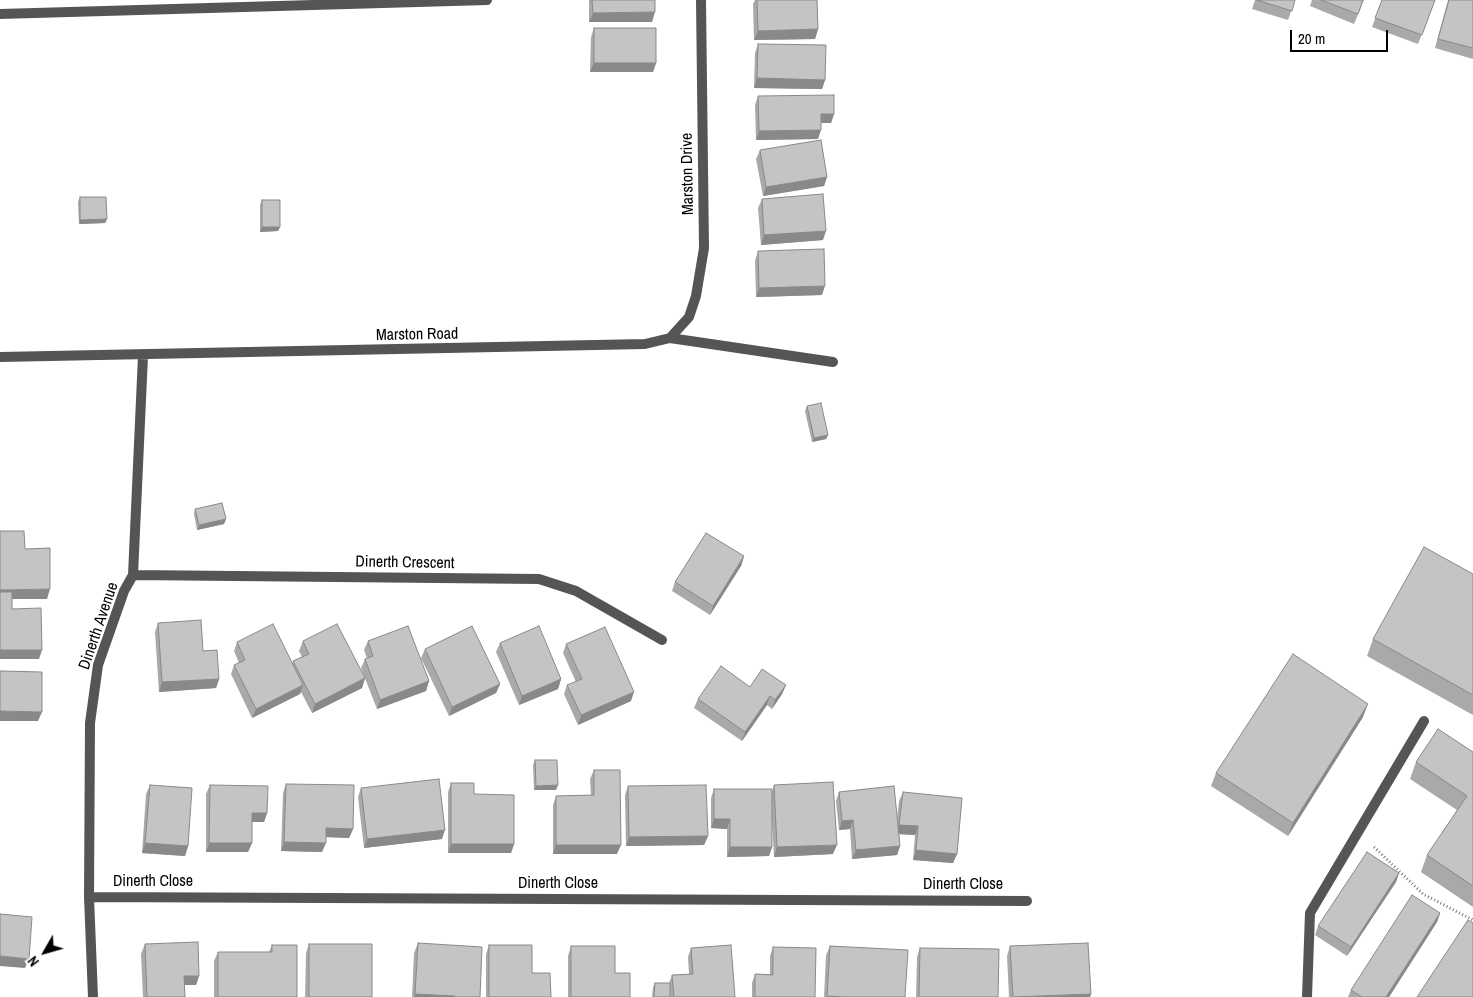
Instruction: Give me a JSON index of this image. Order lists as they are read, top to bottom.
{
  "streets": {
    "street": [
      "Marston Drive",
      "Marston Road",
      "Dinerth Crescent",
      "Dinerth Avenue",
      "Dinerth Close"
    ]
  },
  "crossings": [
    ["Marston Drive", "Marston Road"],
    ["Marston Road", "Dinerth Avenue"],
    ["Dinerth Crescent", "Dinerth Avenue"],
    ["Dinerth Avenue", "Dinerth Close"]
  ],
  "scale_bar": "20 m",
  "north": "bottom left"
}
